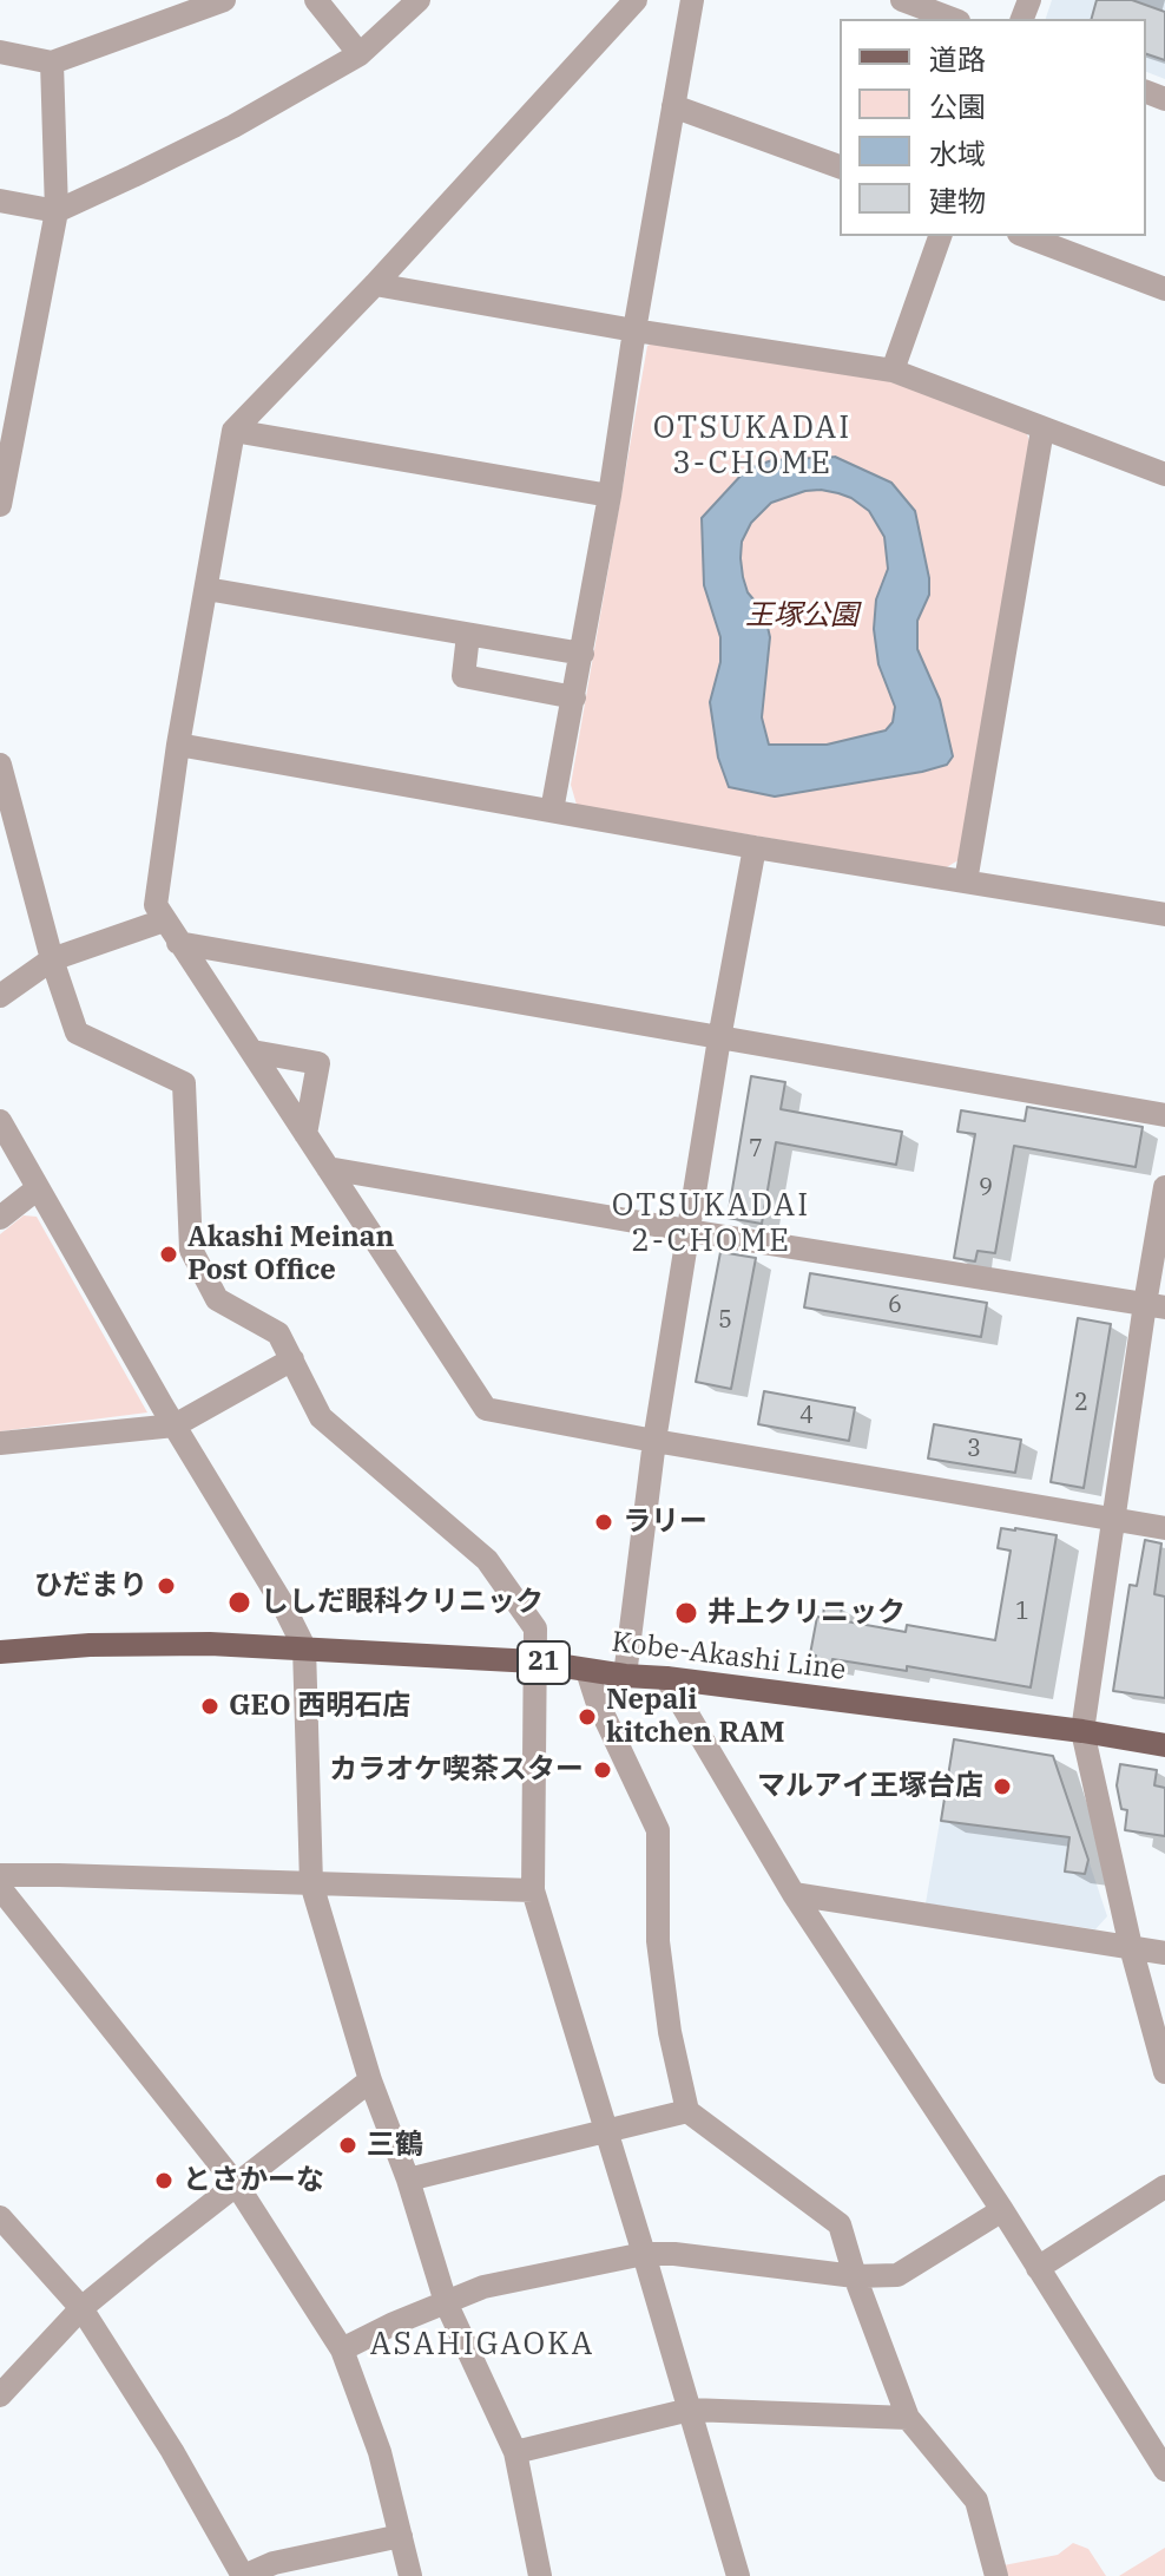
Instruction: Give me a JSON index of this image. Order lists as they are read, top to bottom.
{
  "streets": {
    "main road": ["Kobe-Akashi Line", "21"]
  },
  "districts": ["OTSUKADAI 3-CHOME", "OTSUKADAI 2-CHOME", "ASAHIGAOKA"],
  "parks": ["王塚公園"],
  "places": [
    "Akashi Meinan Post Office",
    "ラリー",
    "ひだまり",
    "ししだ眼科クリニック",
    "井上クリニック",
    "GEO 西明石店",
    "Nepali kitchen RAM",
    "カラオケ喫茶スター",
    "マルアイ王塚台店",
    "三鶴",
    "とさかーな"
  ],
  "house_numbers": [
    "7",
    "9",
    "6",
    "5",
    "2",
    "4",
    "3",
    "1"
  ],
  "legend": [
    "道路",
    "公園",
    "水域",
    "建物"
  ]
}
